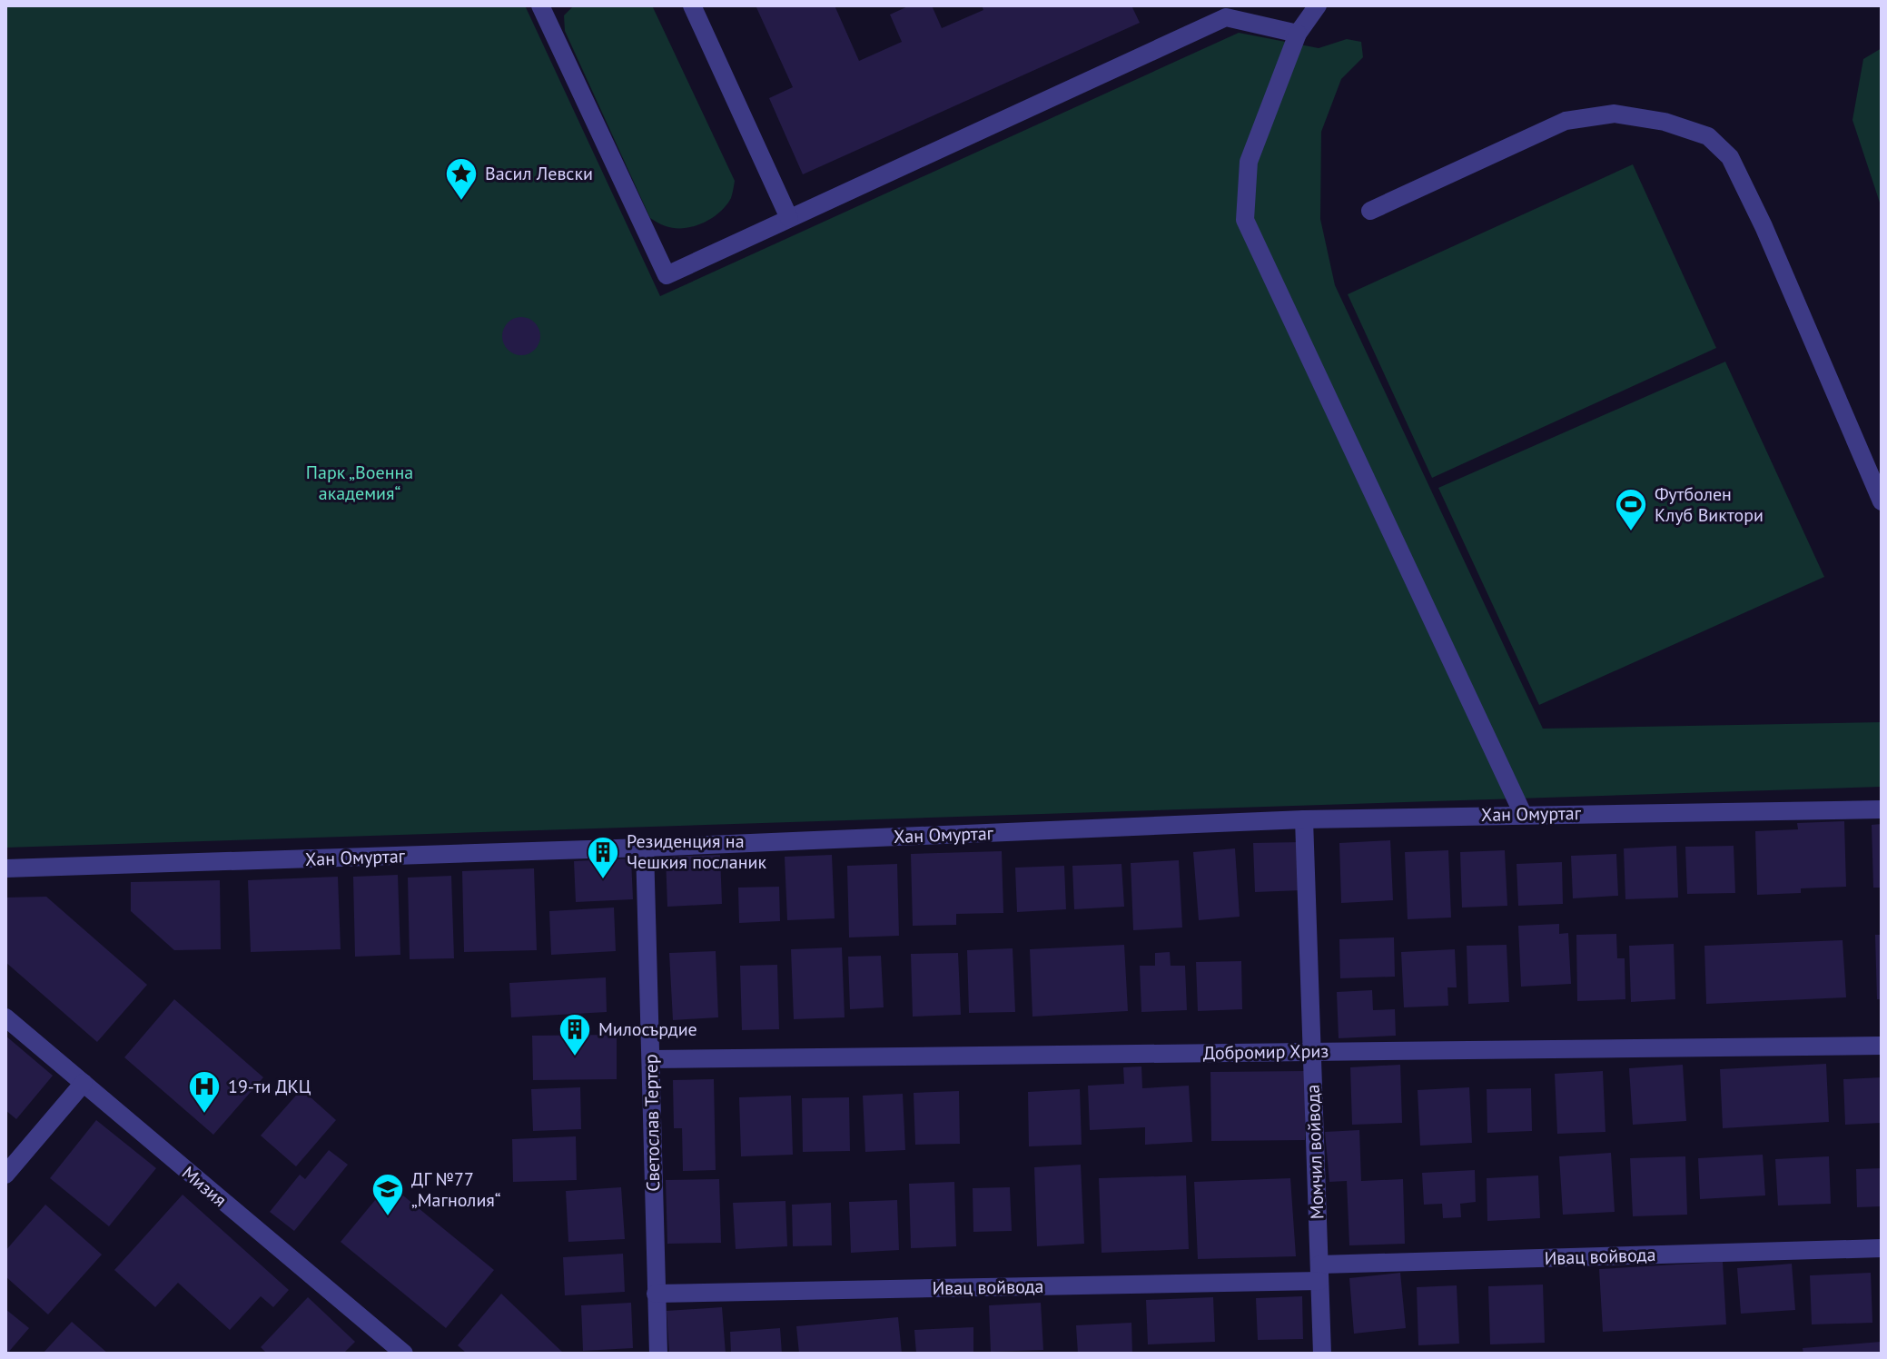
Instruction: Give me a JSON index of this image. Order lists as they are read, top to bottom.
{
  "streets": {
    "street": [
      "Хан Омуртаг",
      "Добромир Хриз",
      "Светослав Тертер",
      "Момчил войвода",
      "Мизия",
      "Ивац войвода"
    ]
  },
  "crossings": [
    ["Хан Омуртаг", "Светослав Тертер"],
    ["Хан Омуртаг", "Момчил войвода"],
    ["Добромир Хриз", "Светослав Тертер"],
    ["Добромир Хриз", "Момчил войвода"],
    ["Светослав Тертер", "Ивац войвода"],
    ["Момчил войвода", "Ивац войвода"]
  ],
  "parks": ["Парк „Военна академия“"],
  "places": {
    "place": ["Васил Левски"],
    "sports": ["Футболен Клуб Виктори"],
    "building": ["Резиденция на Чешкия посланик", "Милосърдие"],
    "hospital": ["19-ти ДКЦ"],
    "school or university": ["ДГ №77 „Магнолия“"]
  }
}
